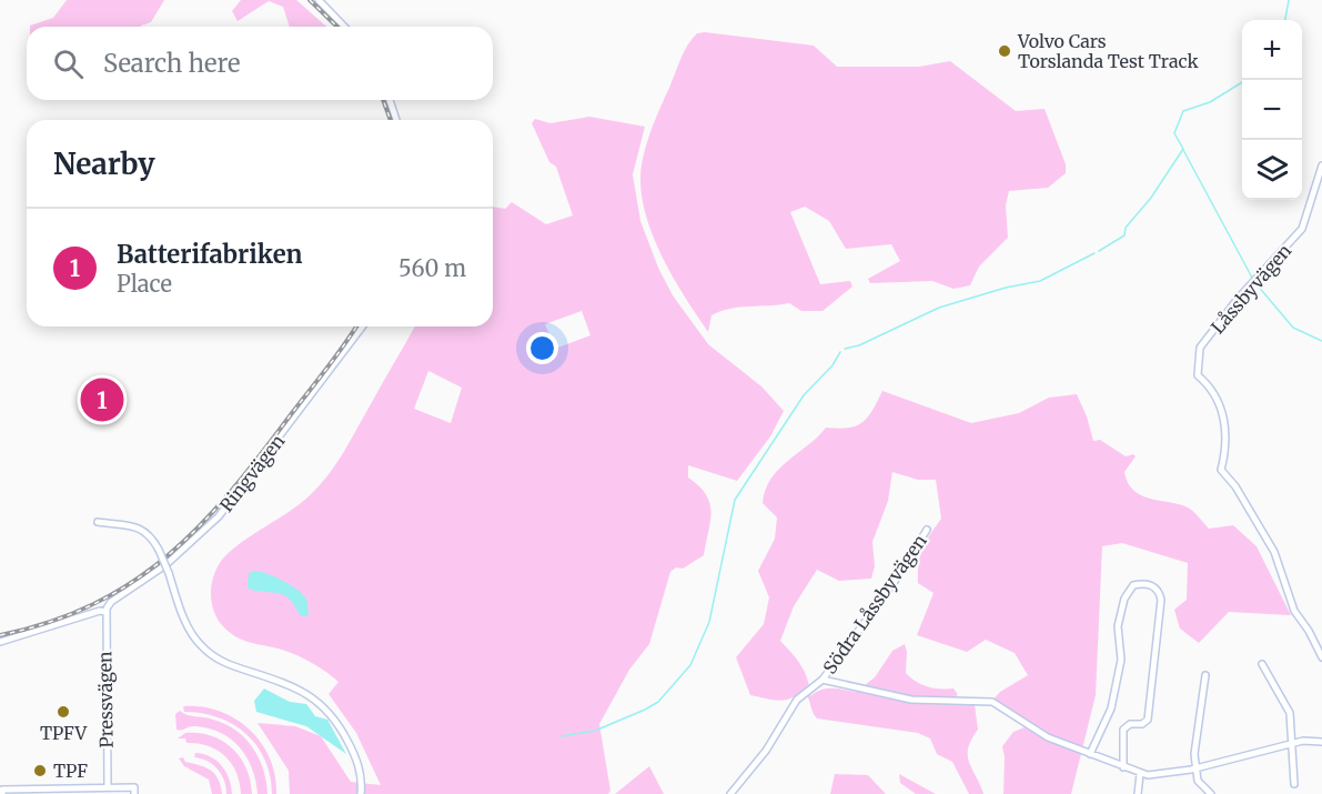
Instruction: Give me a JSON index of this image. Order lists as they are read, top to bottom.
{
  "streets": {
    "street": [
      "Låssbyvägen",
      "Ringvägen",
      "Södra Låssbyvägen",
      "Pressvägen"
    ]
  },
  "crossings": [
    ["Ringvägen", "Pressvägen"]
  ],
  "places": ["Volvo Cars Torslanda Test Track", "TPFV", "TPF"],
  "page": {
    "map_buttons": ["+", "−"],
    "search": "Search here",
    "heading": "Nearby",
    "list": [
      {
        "mark": "1",
        "name": "Batterifabriken",
        "note": "Place",
        "value": "560 m"
      }
    ],
    "pins": "1"
  }
}
